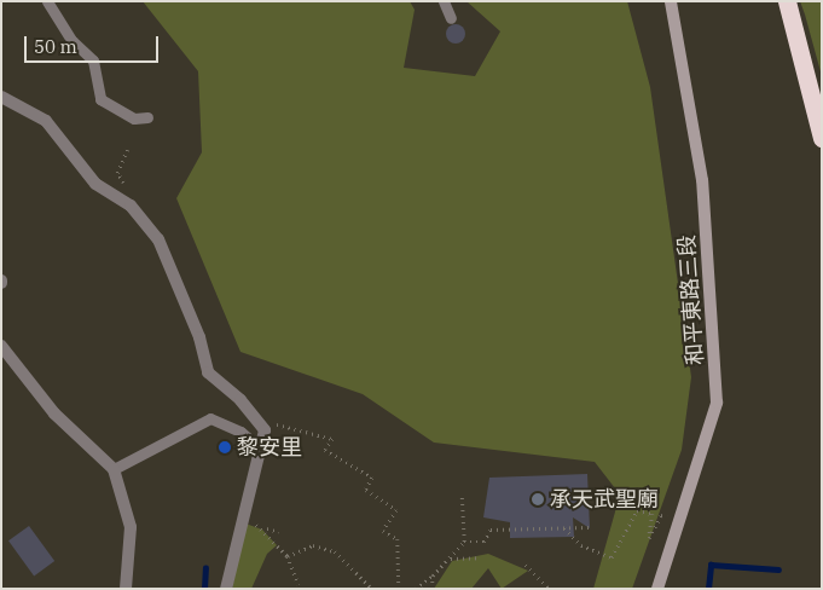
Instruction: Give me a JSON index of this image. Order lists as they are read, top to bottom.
{
  "streets": {
    "main road": ["和平東路三段"]
  },
  "places": ["黎安里", "承天武聖廟"],
  "scale_bar": "50 m"
}
